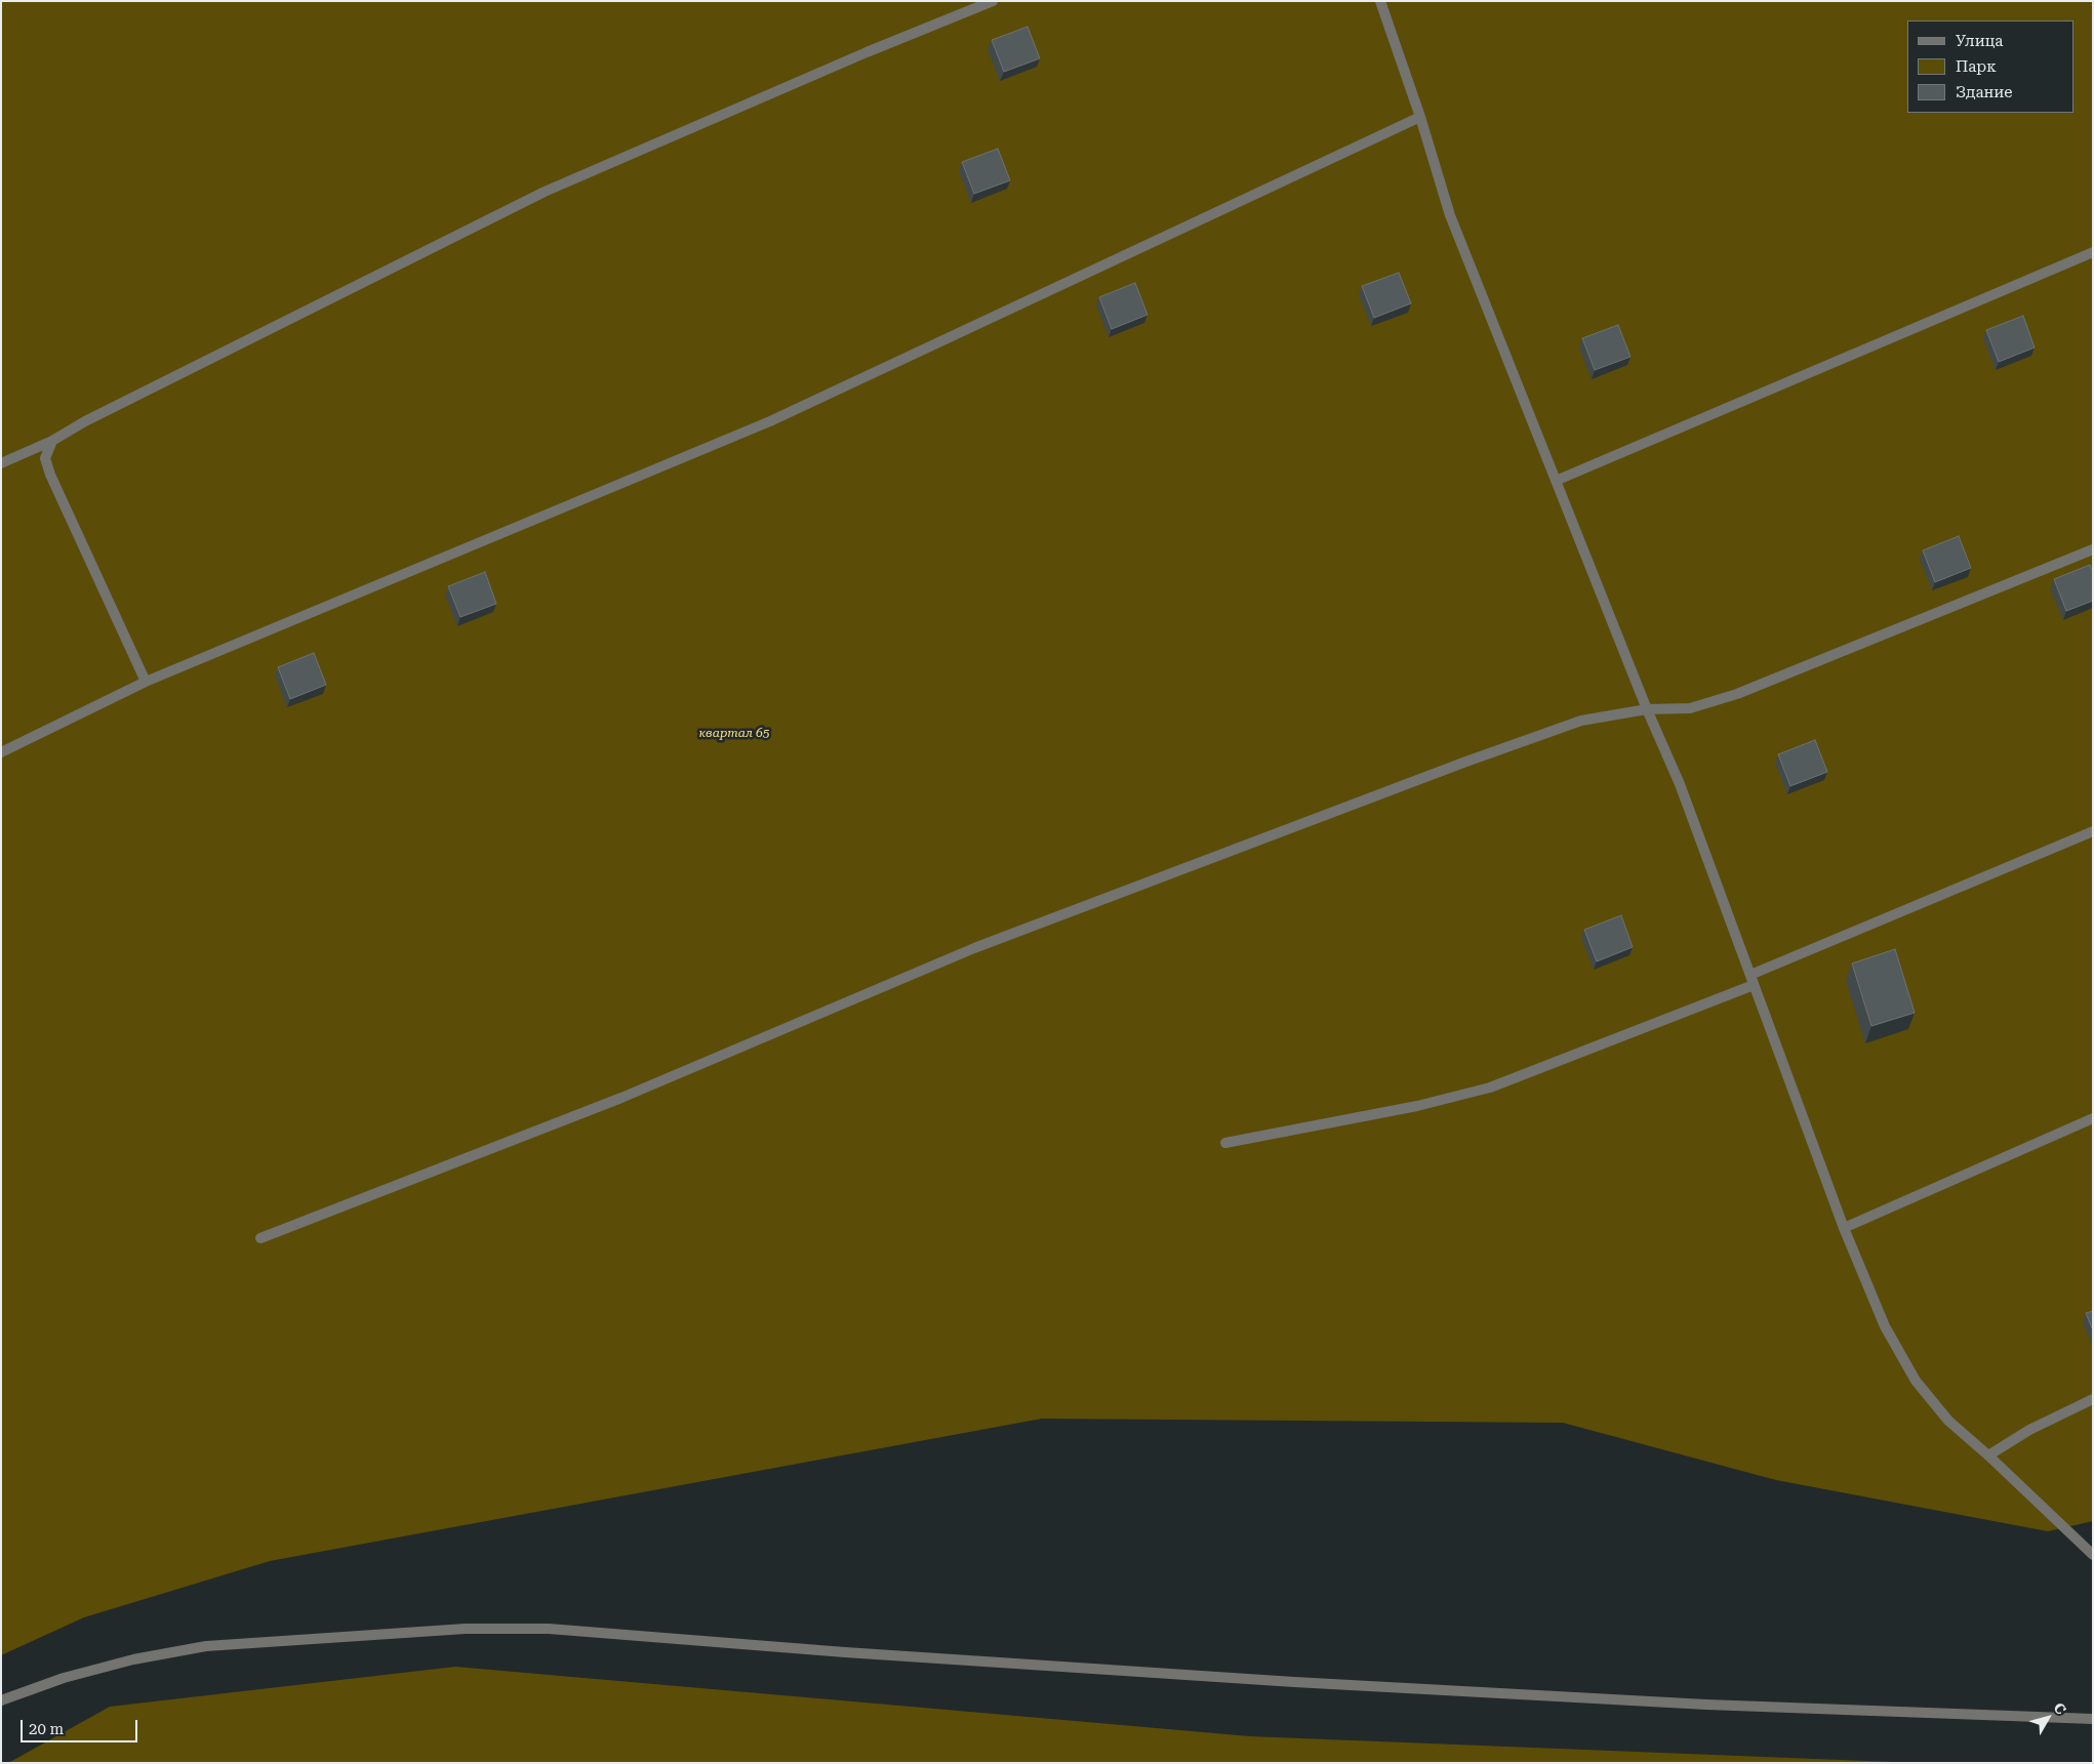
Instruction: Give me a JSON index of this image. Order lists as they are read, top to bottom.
{
  "parks": ["квартал 65"],
  "legend": ["Улица", "Парк", "Здание"],
  "scale_bar": "20 m",
  "north": "top right"
}
